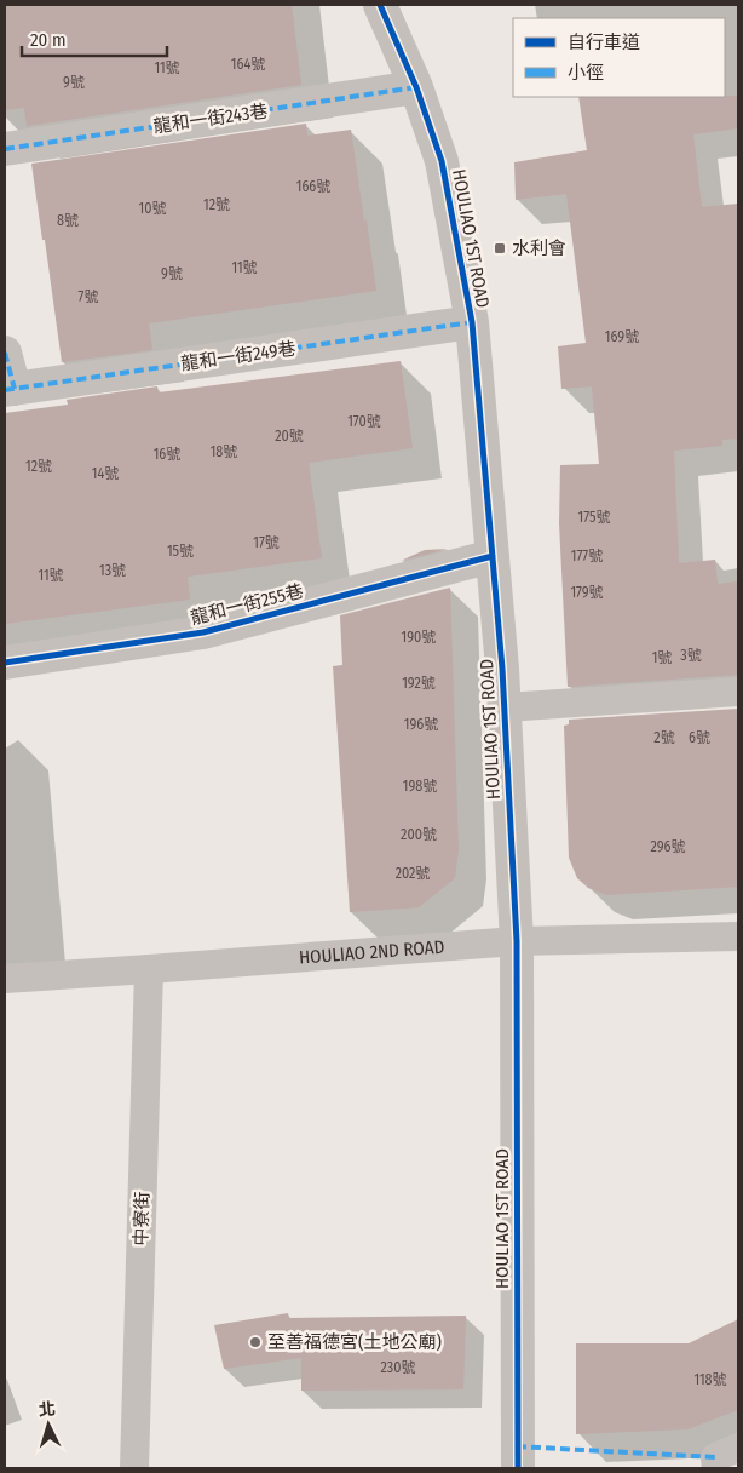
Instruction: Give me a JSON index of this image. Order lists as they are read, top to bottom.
{
  "streets": {
    "street": [
      "龍和一街243巷",
      "HOULIAO 1ST ROAD",
      "龍和一街249巷",
      "龍和一街255巷"
    ],
    "lane": ["HOULIAO 2ND ROAD", "中寮街"]
  },
  "crossings": [
    ["龍和一街243巷", "HOULIAO 1ST ROAD"],
    ["HOULIAO 1ST ROAD", "龍和一街249巷"],
    ["HOULIAO 1ST ROAD", "龍和一街255巷"],
    ["HOULIAO 1ST ROAD", "HOULIAO 2ND ROAD"],
    ["HOULIAO 2ND ROAD", "中寮街"]
  ],
  "places": {
    "transit": ["水利會"],
    "other": ["至善福德宮(土地公廟)"]
  },
  "house_numbers": [
    "164號",
    "11號",
    "9號",
    "166號",
    "12號",
    "10號",
    "8號",
    "11號",
    "9號",
    "7號",
    "169號",
    "170號",
    "20號",
    "18號",
    "16號",
    "12號",
    "14號",
    "175號",
    "17號",
    "15號",
    "177號",
    "13號",
    "11號",
    "179號",
    "190號",
    "3號",
    "1號",
    "192號",
    "196號",
    "2號",
    "6號",
    "198號",
    "200號",
    "296號",
    "202號",
    "230號",
    "118號"
  ],
  "legend": ["自行車道", "小徑"],
  "scale_bar": "20 m",
  "north": "top"
}
